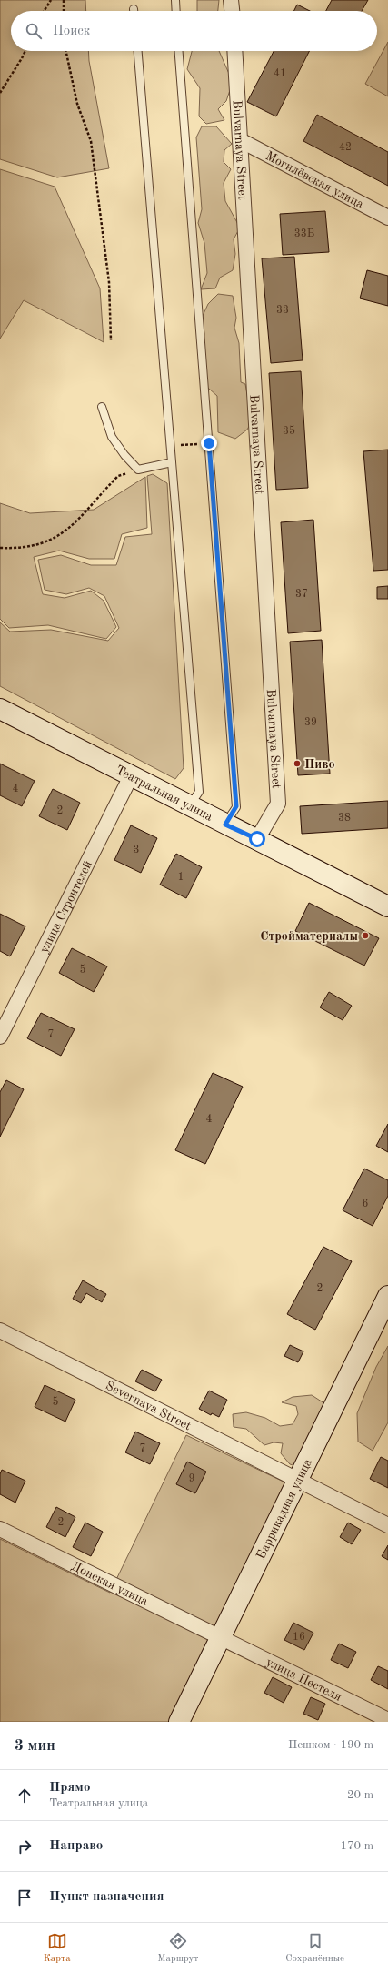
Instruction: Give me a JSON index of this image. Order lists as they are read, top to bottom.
{
  "streets": {
    "street": [
      "Bulvarnaya Street",
      "Могилёвская улица",
      "Театральная улица",
      "улица Строителей",
      "Severnaya Street",
      "Баррикадная улица",
      "Донская улица",
      "улица Пестеля"
    ]
  },
  "crossings": [
    ["Bulvarnaya Street", "Могилёвская улица"],
    ["Bulvarnaya Street", "Театральная улица"],
    ["Театральная улица", "улица Строителей"],
    ["Severnaya Street", "Баррикадная улица"],
    ["Баррикадная улица", "Донская улица"],
    ["Баррикадная улица", "улица Пестеля"],
    ["Донская улица", "улица Пестеля"]
  ],
  "places": ["Пиво", "Стройматериалы"],
  "house_numbers": [
    "41",
    "42",
    "33Б",
    "33",
    "35",
    "37",
    "39",
    "4",
    "2",
    "38",
    "3",
    "1",
    "5",
    "7",
    "4",
    "6",
    "2",
    "5",
    "7",
    "9",
    "2",
    "16"
  ],
  "page": {
    "search": "Поиск",
    "heading": ["3 мин", "Пешком · 190 m"],
    "list": [
      ["Прямо", "Театральная улица", "20 m"],
      ["Направо", "170 m"],
      "Пункт назначения"
    ],
    "nav": ["Карта", "Маршрут", "Сохранённые"]
  }
}
